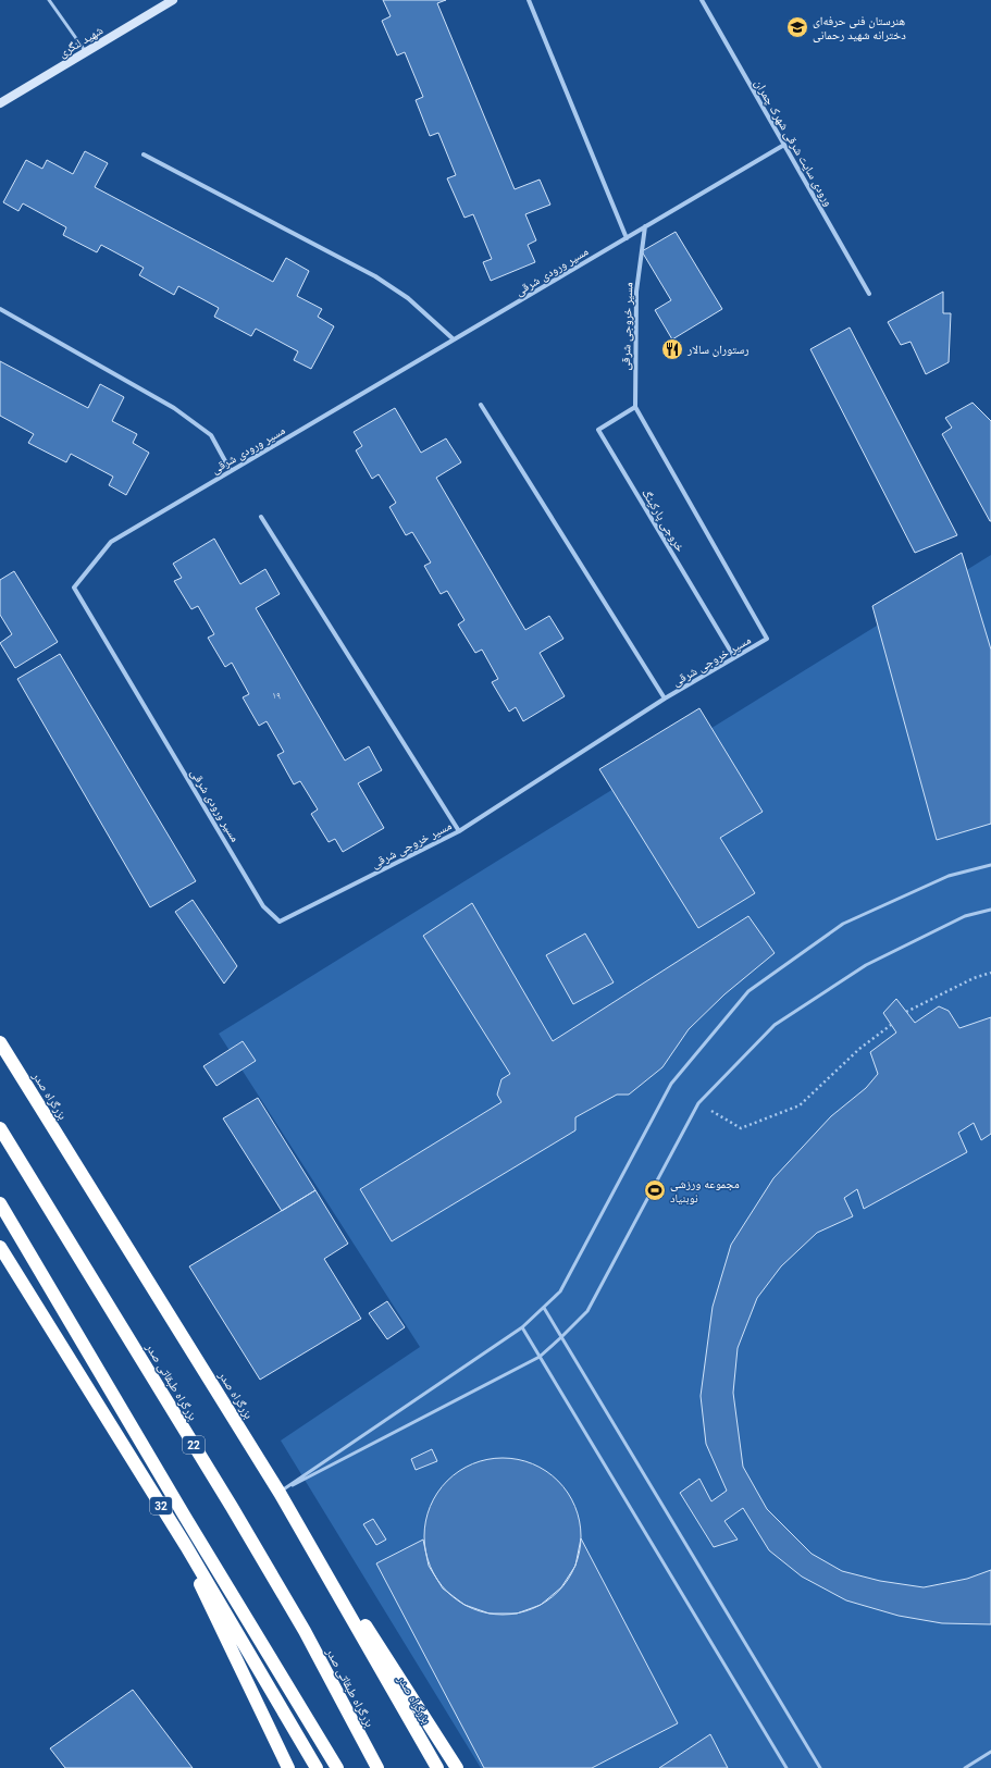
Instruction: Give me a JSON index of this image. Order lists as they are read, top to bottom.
{
  "streets": {
    "highway": [
      "بزرگراه صدر",
      "بزرگراه طبقاتی صدر",
      "22",
      "32"
    ],
    "main road": ["شهید لنگری"],
    "street": [
      "ورودی سایت شرقی شهرک چمران",
      "مسیر ورودی شرقی",
      "مسیر خروجی شرقی",
      "خروجی پارکینگ"
    ]
  },
  "crossings": [
    ["ورودی سایت شرقی شهرک چمران", "مسیر ورودی شرقی"],
    ["مسیر ورودی شرقی", "مسیر خروجی شرقی"],
    ["مسیر خروجی شرقی", "خروجی پارکینگ"]
  ],
  "places": {
    "school or university": ["هنرستان فنی حرفه‌ای دخترانه شهید رحمانی"],
    "restaurant": ["رستوران سالار"],
    "sports": ["مجموعه ورزشی نوبنیاد"]
  },
  "house_numbers": ["۱۹"]
}
